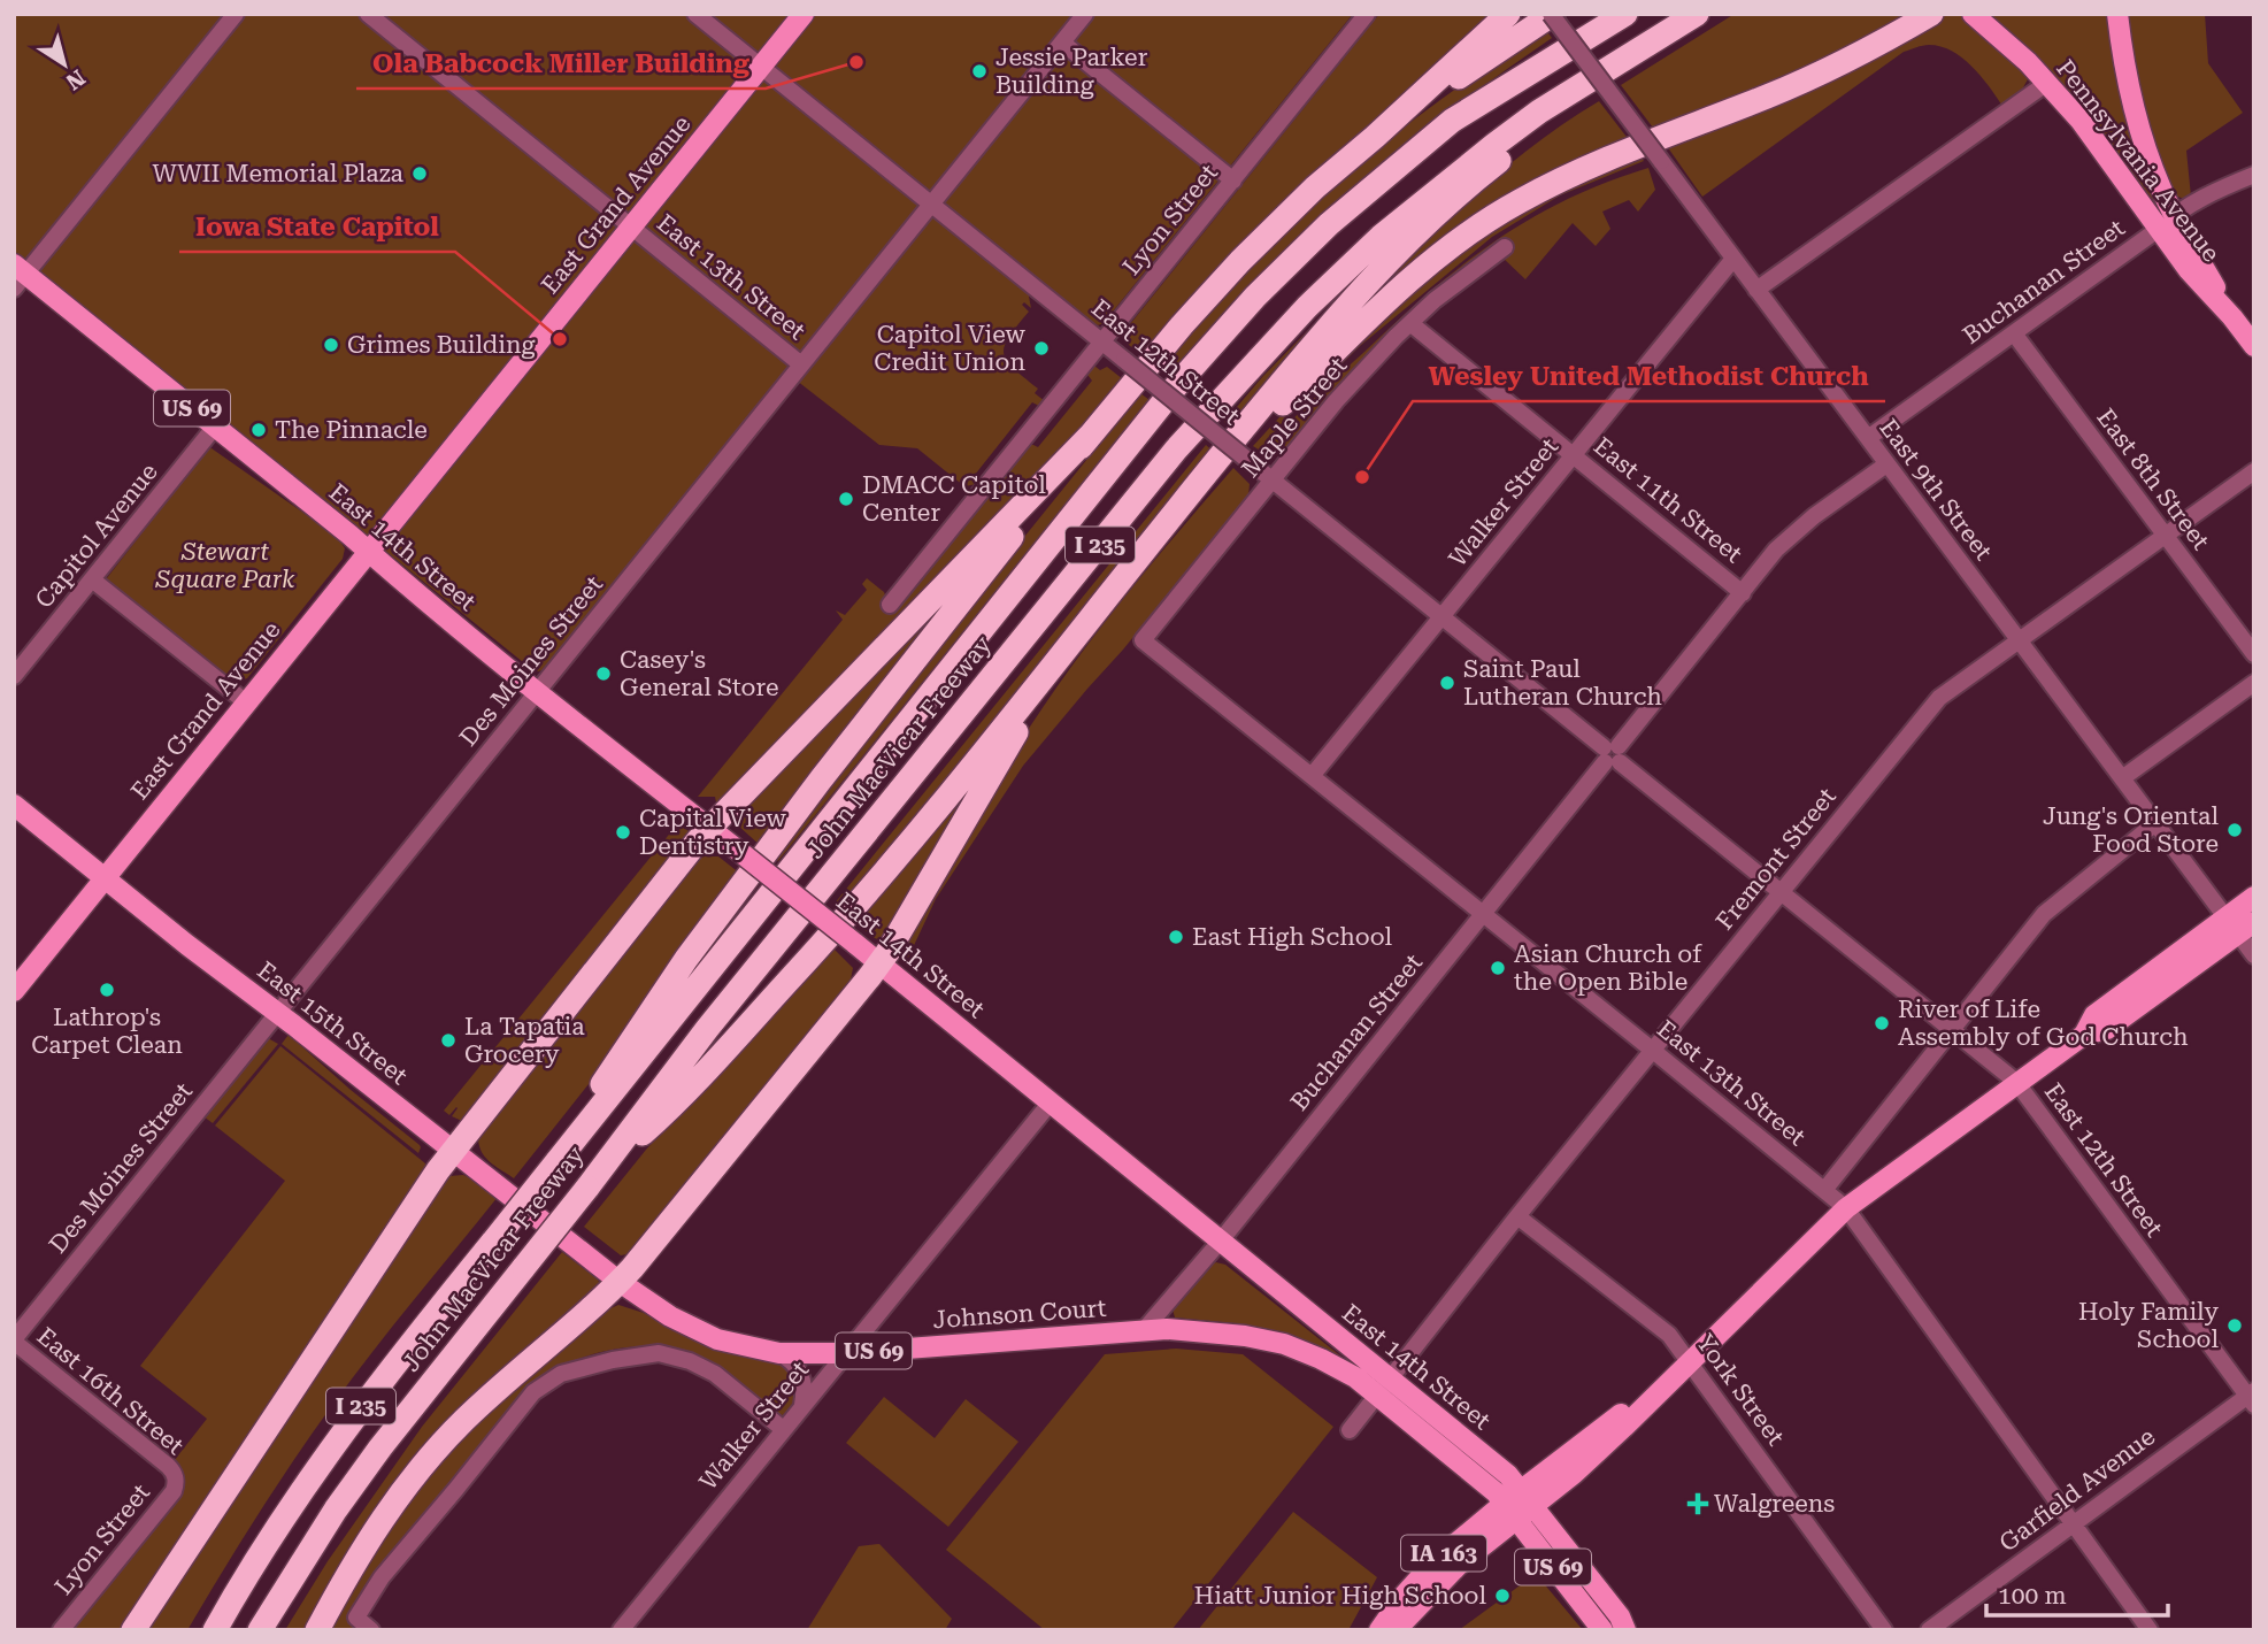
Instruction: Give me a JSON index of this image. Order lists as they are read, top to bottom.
{
  "streets": {
    "highway": ["I 235", "John MacVicar Freeway"],
    "main road": [
      "Pennsylvania Avenue",
      "East Grand Avenue",
      "US 69",
      "East 14th Street",
      "East 15th Street",
      "Johnson Court",
      "IA 163"
    ],
    "street": [
      "Lyon Street",
      "East 13th Street",
      "Buchanan Street",
      "East 12th Street",
      "Maple Street",
      "East 8th Street",
      "East 9th Street",
      "East 11th Street",
      "Walker Street",
      "Capitol Avenue",
      "Des Moines Street",
      "Fremont Street",
      "York Street",
      "East 16th Street",
      "Garfield Avenue"
    ]
  },
  "crossings": [
    ["Pennsylvania Avenue", "Buchanan Street"],
    ["East Grand Avenue", "East 13th Street"],
    ["East Grand Avenue", "East 12th Street"],
    ["East Grand Avenue", "East 14th Street"],
    ["East Grand Avenue", "East 15th Street"],
    ["Lyon Street", "East 12th Street"],
    ["Lyon Street", "East 16th Street"],
    ["East 13th Street", "Buchanan Street"],
    ["East 13th Street", "Maple Street"],
    ["East 13th Street", "Walker Street"],
    ["East 13th Street", "Des Moines Street"],
    ["East 13th Street", "Fremont Street"],
    ["East 13th Street", "Garfield Avenue"],
    ["Buchanan Street", "East 12th Street"],
    ["Buchanan Street", "East 8th Street"],
    ["Buchanan Street", "East 9th Street"],
    ["Buchanan Street", "East 11th Street"],
    ["Buchanan Street", "East 14th Street"],
    ["Buchanan Street", "Johnson Court"],
    ["East 12th Street", "Maple Street"],
    ["East 12th Street", "Walker Street"],
    ["East 12th Street", "Des Moines Street"],
    ["East 12th Street", "Fremont Street"],
    ["East 12th Street", "Garfield Avenue"],
    ["Maple Street", "East 11th Street"],
    ["East 8th Street", "Fremont Street"],
    ["East 9th Street", "Walker Street"],
    ["East 9th Street", "Fremont Street"],
    ["East 11th Street", "Walker Street"],
    ["Walker Street", "East 14th Street"],
    ["Walker Street", "Johnson Court"],
    ["Capitol Avenue", "East 14th Street"],
    ["East 14th Street", "Des Moines Street"],
    ["East 14th Street", "Fremont Street"],
    ["East 14th Street", "Johnson Court"],
    ["East 14th Street", "IA 163"],
    ["Des Moines Street", "East 15th Street"],
    ["Des Moines Street", "East 16th Street"],
    ["Fremont Street", "Johnson Court"],
    ["Fremont Street", "York Street"],
    ["East 15th Street", "Johnson Court"]
  ],
  "parks": ["Stewart Square Park"],
  "places": {
    "other": [
      "Ola Babcock Miller Building",
      "Jessie Parker Building",
      "WWII Memorial Plaza",
      "Iowa State Capitol",
      "Grimes Building",
      "Capitol View Credit Union",
      "The Pinnacle",
      "Wesley United Methodist Church",
      "DMACC Capitol Center",
      "Casey's General Store",
      "Saint Paul Lutheran Church",
      "Jung's Oriental Food Store",
      "Capital View Dentistry",
      "East High School",
      "Asian Church of the Open Bible",
      "Lathrop's Carpet Clean",
      "River of Life Assembly of God Church",
      "La Tapatia Grocery",
      "Holy Family School",
      "Hiatt Junior High School"
    ],
    "health": ["Walgreens"]
  },
  "scale_bar": "100 m",
  "north": "bottom right"
}
